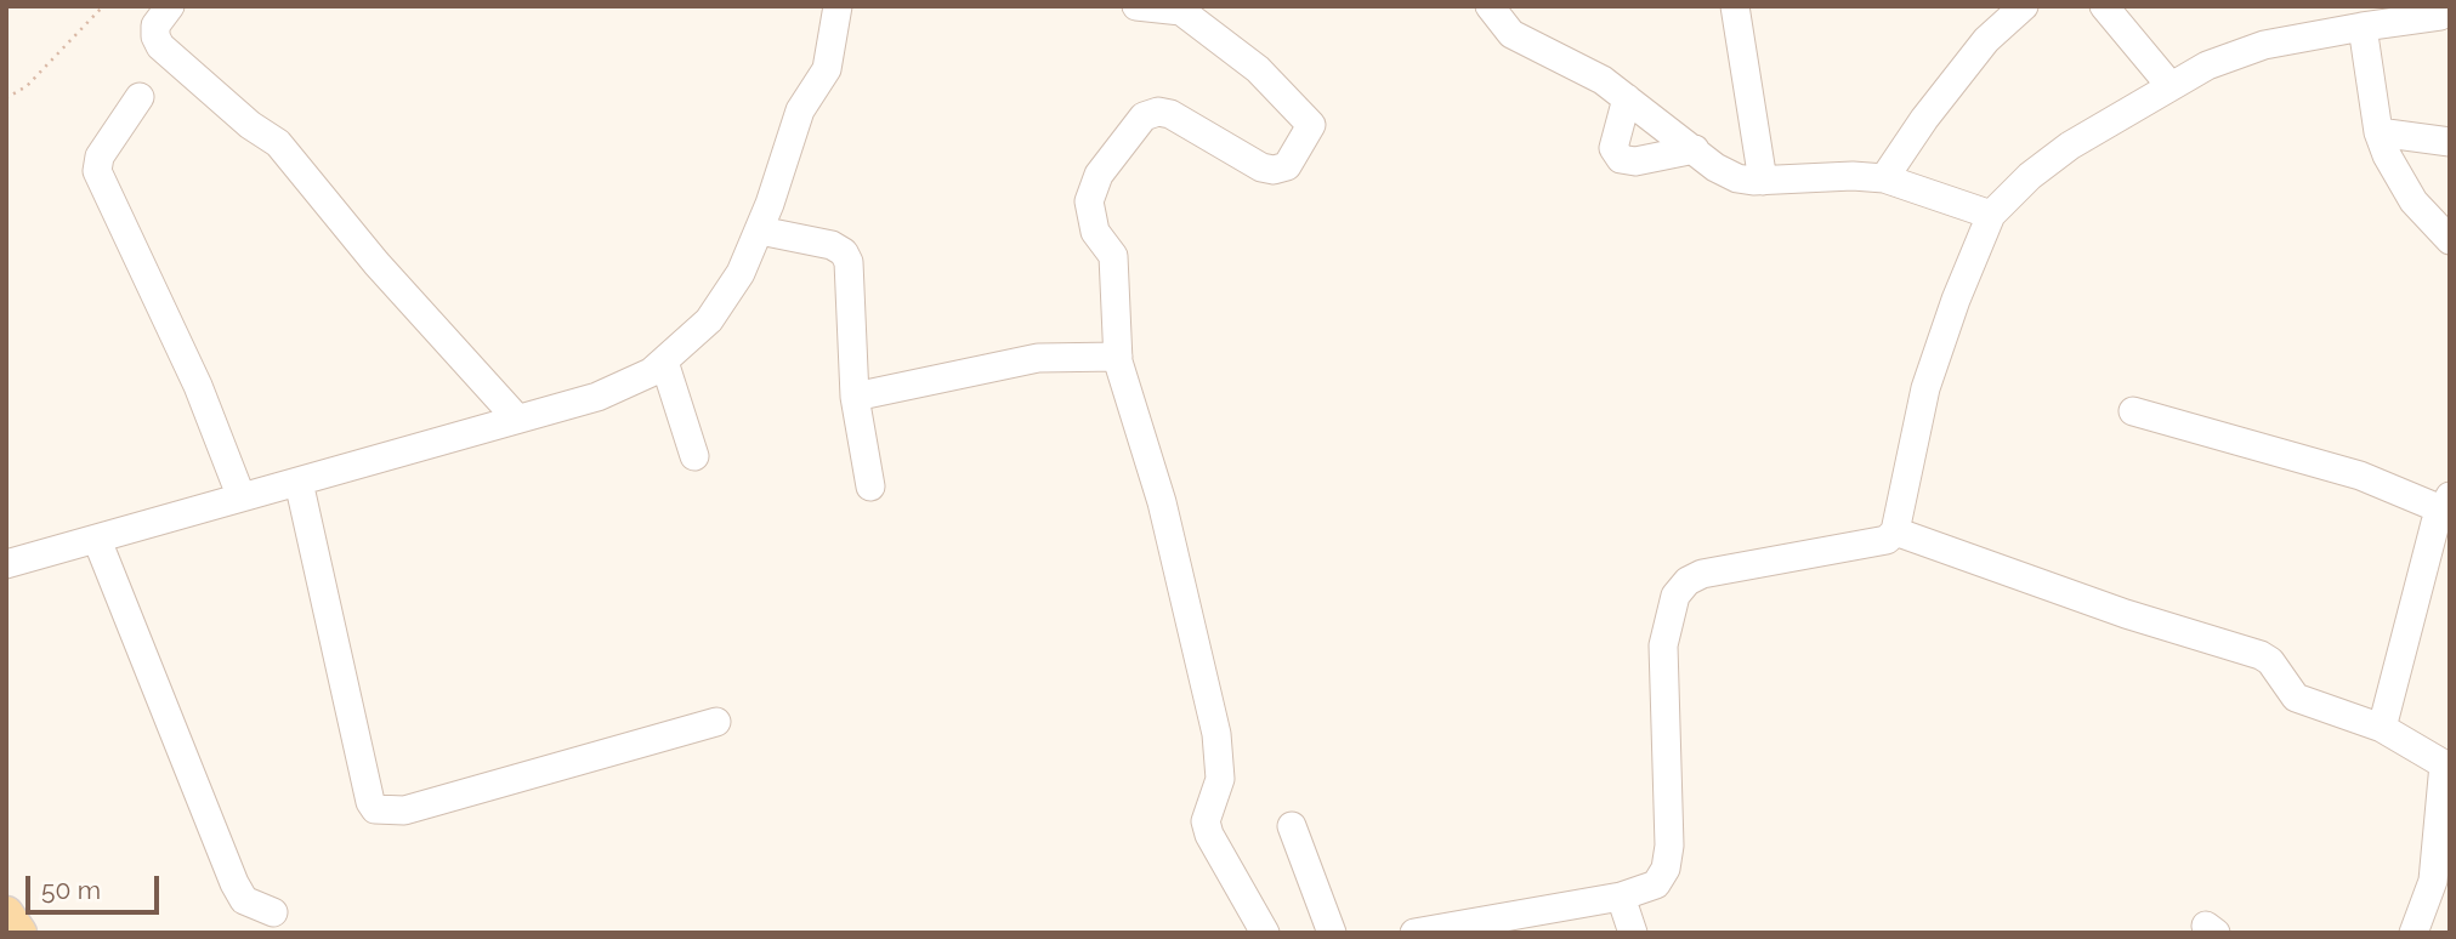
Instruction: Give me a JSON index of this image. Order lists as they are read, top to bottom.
{
  "scale_bar": "50 m"
}
